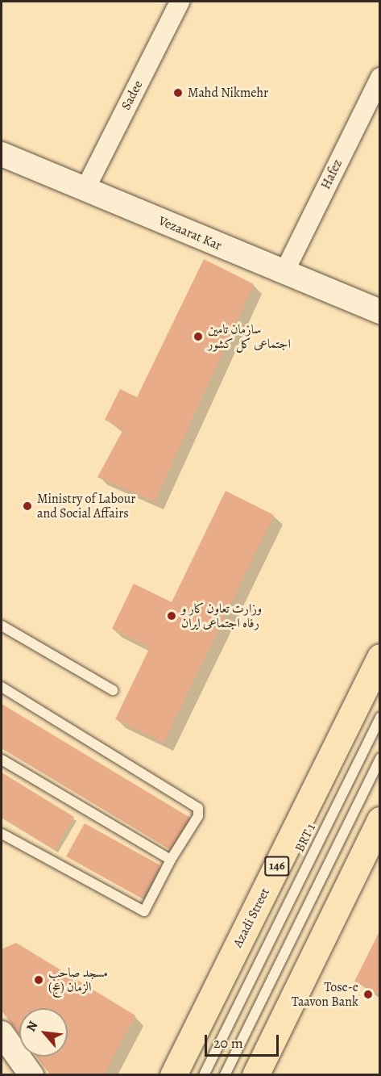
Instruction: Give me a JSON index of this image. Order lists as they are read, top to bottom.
{
  "streets": {
    "main road": ["146", "Azadi Street"],
    "street": ["Sadee", "Hafez", "Vezaarat Kar"],
    "lane": ["BRT 1"]
  },
  "crossings": [
    ["Sadee", "Vezaarat Kar"],
    ["Hafez", "Vezaarat Kar"]
  ],
  "places": [
    "Mahd Nikmehr",
    "سازمان تامین اجتماعی کل کشور",
    "Ministry of Labour and Social Affairs",
    "وزارت تعاون کار و رفاه اجتماعی ایران",
    "مسجد صاحب الزمان (عج)",
    "Tose-e Taavon Bank"
  ],
  "scale_bar": "20 m",
  "north": "top left"
}
